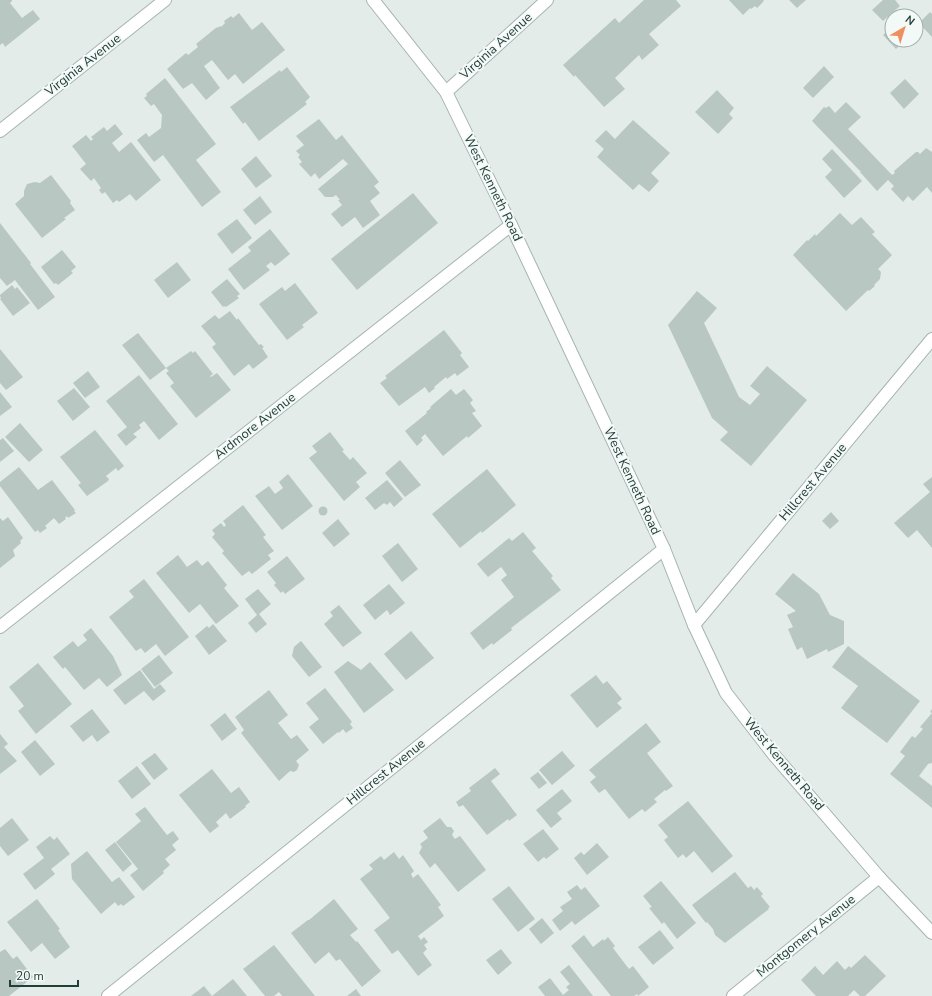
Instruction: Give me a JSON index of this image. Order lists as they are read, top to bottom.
{
  "streets": {
    "street": [
      "Virginia Avenue",
      "West Kenneth Road",
      "Ardmore Avenue",
      "Hillcrest Avenue",
      "Montgomery Avenue"
    ]
  },
  "crossings": [
    ["Virginia Avenue", "West Kenneth Road"],
    ["West Kenneth Road", "Ardmore Avenue"],
    ["West Kenneth Road", "Hillcrest Avenue"],
    ["West Kenneth Road", "Montgomery Avenue"]
  ],
  "scale_bar": "20 m",
  "north": "top right"
}
